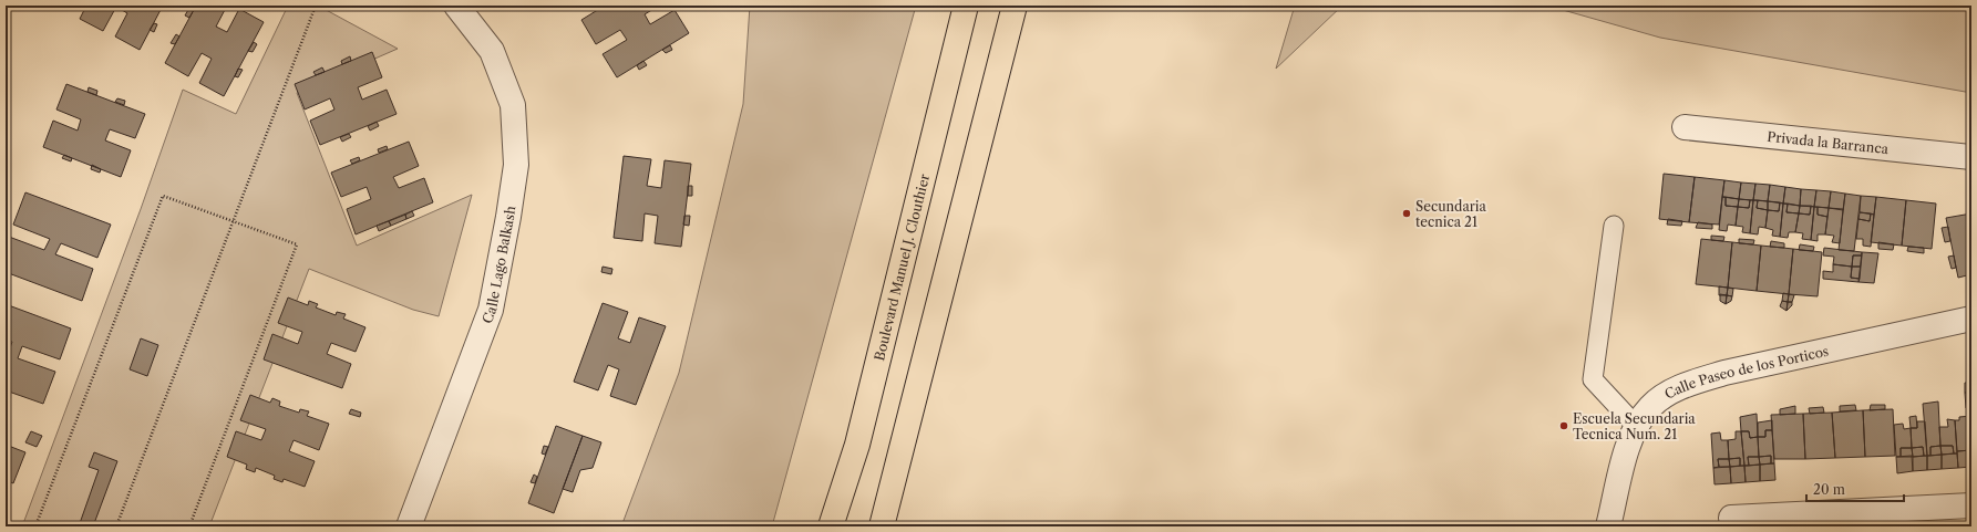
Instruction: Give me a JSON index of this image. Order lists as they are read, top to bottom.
{
  "streets": {
    "main road": ["Boulevard Manuel J. Clouthier"],
    "street": ["Privada la Barranca", "Calle Lago Balkash", "Calle Paseo de los Porticos"]
  },
  "places": ["Secundaria tecnica 21", "Escuela Secundaria Tecnica Num. 21"],
  "scale_bar": "20 m"
}
